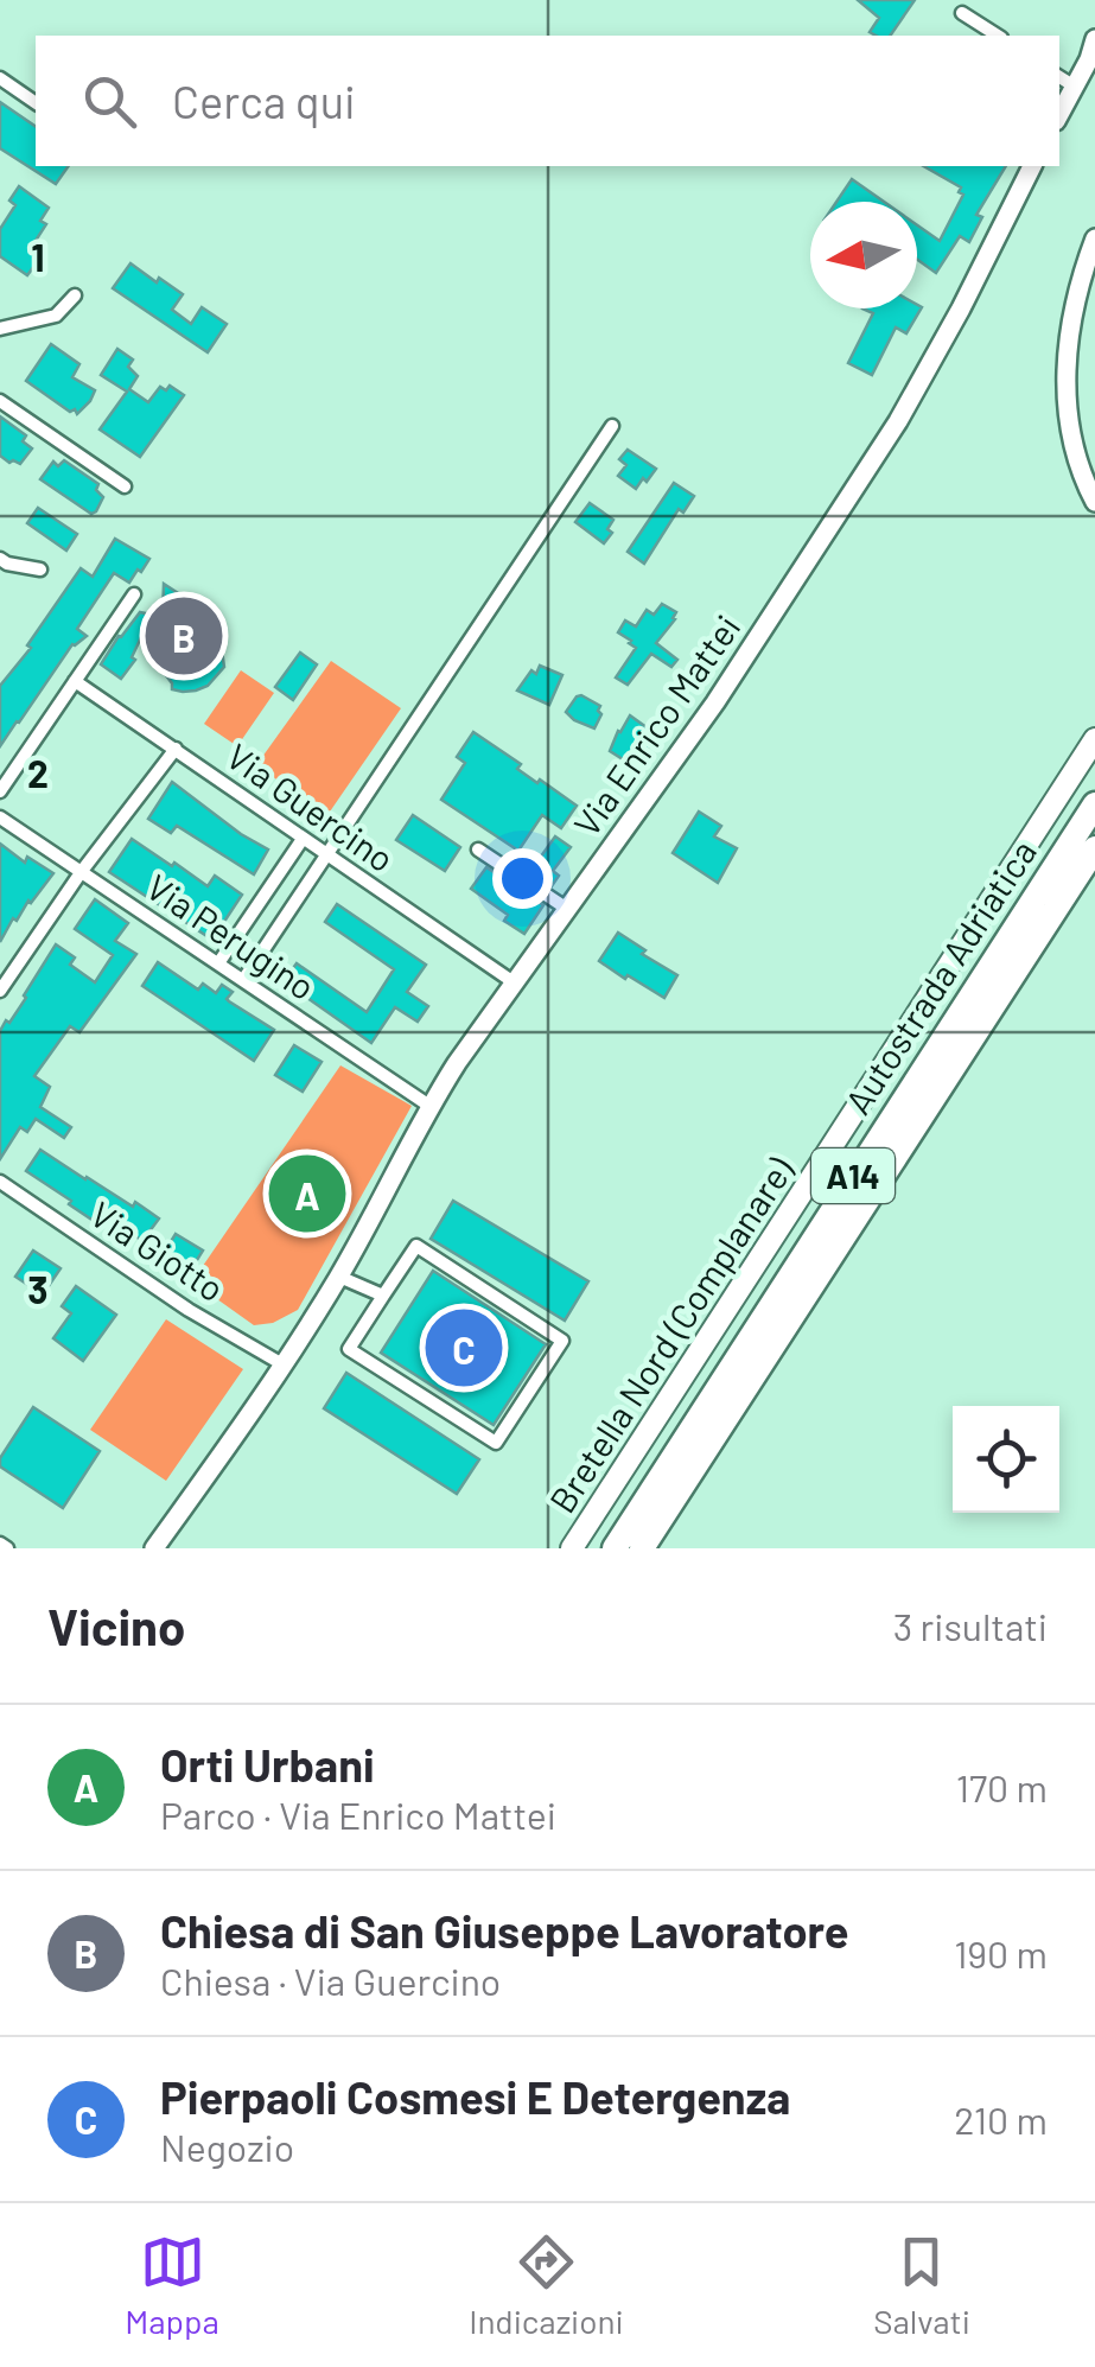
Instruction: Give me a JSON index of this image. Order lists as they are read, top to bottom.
{
  "streets": {
    "highway": ["Autostrada Adriatica", "A14"],
    "main road": ["Bretella Nord (Complanare)"],
    "street": [
      "Via Enrico Mattei",
      "Via Guercino",
      "Via Perugino",
      "Via Giotto"
    ]
  },
  "crossings": [
    ["Via Enrico Mattei", "Via Guercino"],
    ["Via Enrico Mattei", "Via Perugino"],
    ["Via Enrico Mattei", "Via Giotto"]
  ],
  "north": "left",
  "page": {
    "search": "Cerca qui",
    "pins": ["B", "A", "C"],
    "heading": ["Vicino", "3 risultati"],
    "list": [
      {
        "mark": "A",
        "name": "Orti Urbani",
        "note": "Parco · Via Enrico Mattei",
        "value": "170 m"
      },
      {
        "mark": "B",
        "name": "Chiesa di San Giuseppe Lavoratore",
        "note": "Chiesa · Via Guercino",
        "value": "190 m"
      },
      {
        "mark": "C",
        "name": "Pierpaoli Cosmesi E Detergenza",
        "note": "Negozio",
        "value": "210 m"
      }
    ],
    "nav": ["Mappa", "Indicazioni", "Salvati"]
  },
  "grid": {
    "rows": ["1", "2", "3"]
  }
}
